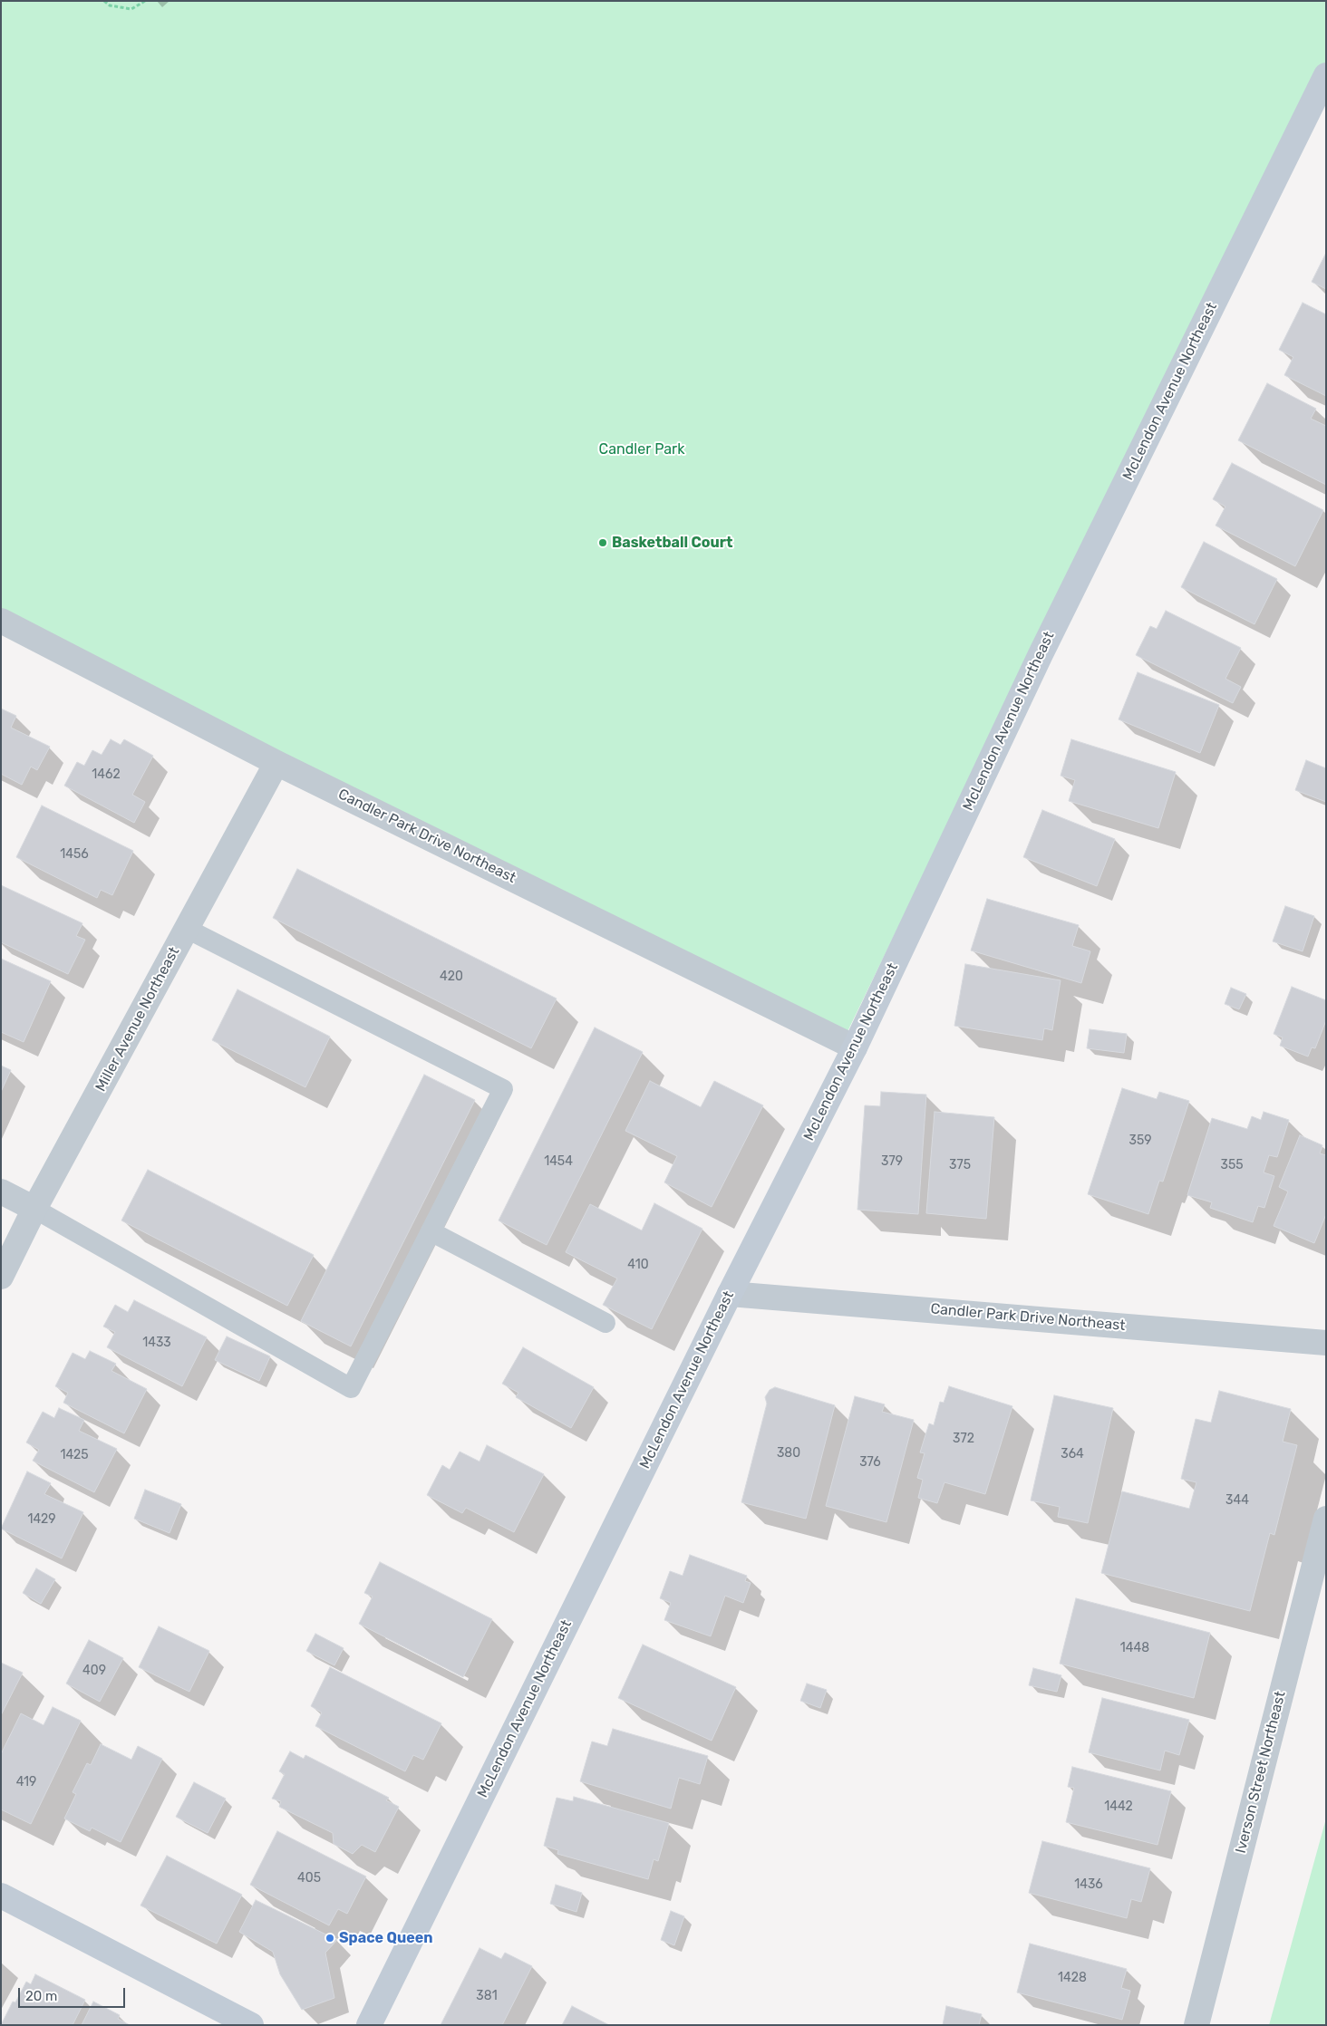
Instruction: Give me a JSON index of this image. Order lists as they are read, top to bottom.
{
  "streets": {
    "street": [
      "McLendon Avenue Northeast",
      "Candler Park Drive Northeast",
      "Miller Avenue Northeast",
      "Iverson Street Northeast"
    ]
  },
  "crossings": [
    ["McLendon Avenue Northeast", "Candler Park Drive Northeast"],
    ["Candler Park Drive Northeast", "Miller Avenue Northeast"]
  ],
  "parks": ["Candler Park"],
  "places": ["Basketball Court", "Space Queen"],
  "house_numbers": [
    "1462",
    "1456",
    "420",
    "359",
    "1454",
    "379",
    "375",
    "355",
    "410",
    "1433",
    "372",
    "380",
    "364",
    "1425",
    "376",
    "344",
    "1429",
    "1448",
    "409",
    "419",
    "1442",
    "405",
    "1436",
    "1428",
    "381"
  ],
  "scale_bar": "20 m"
}
